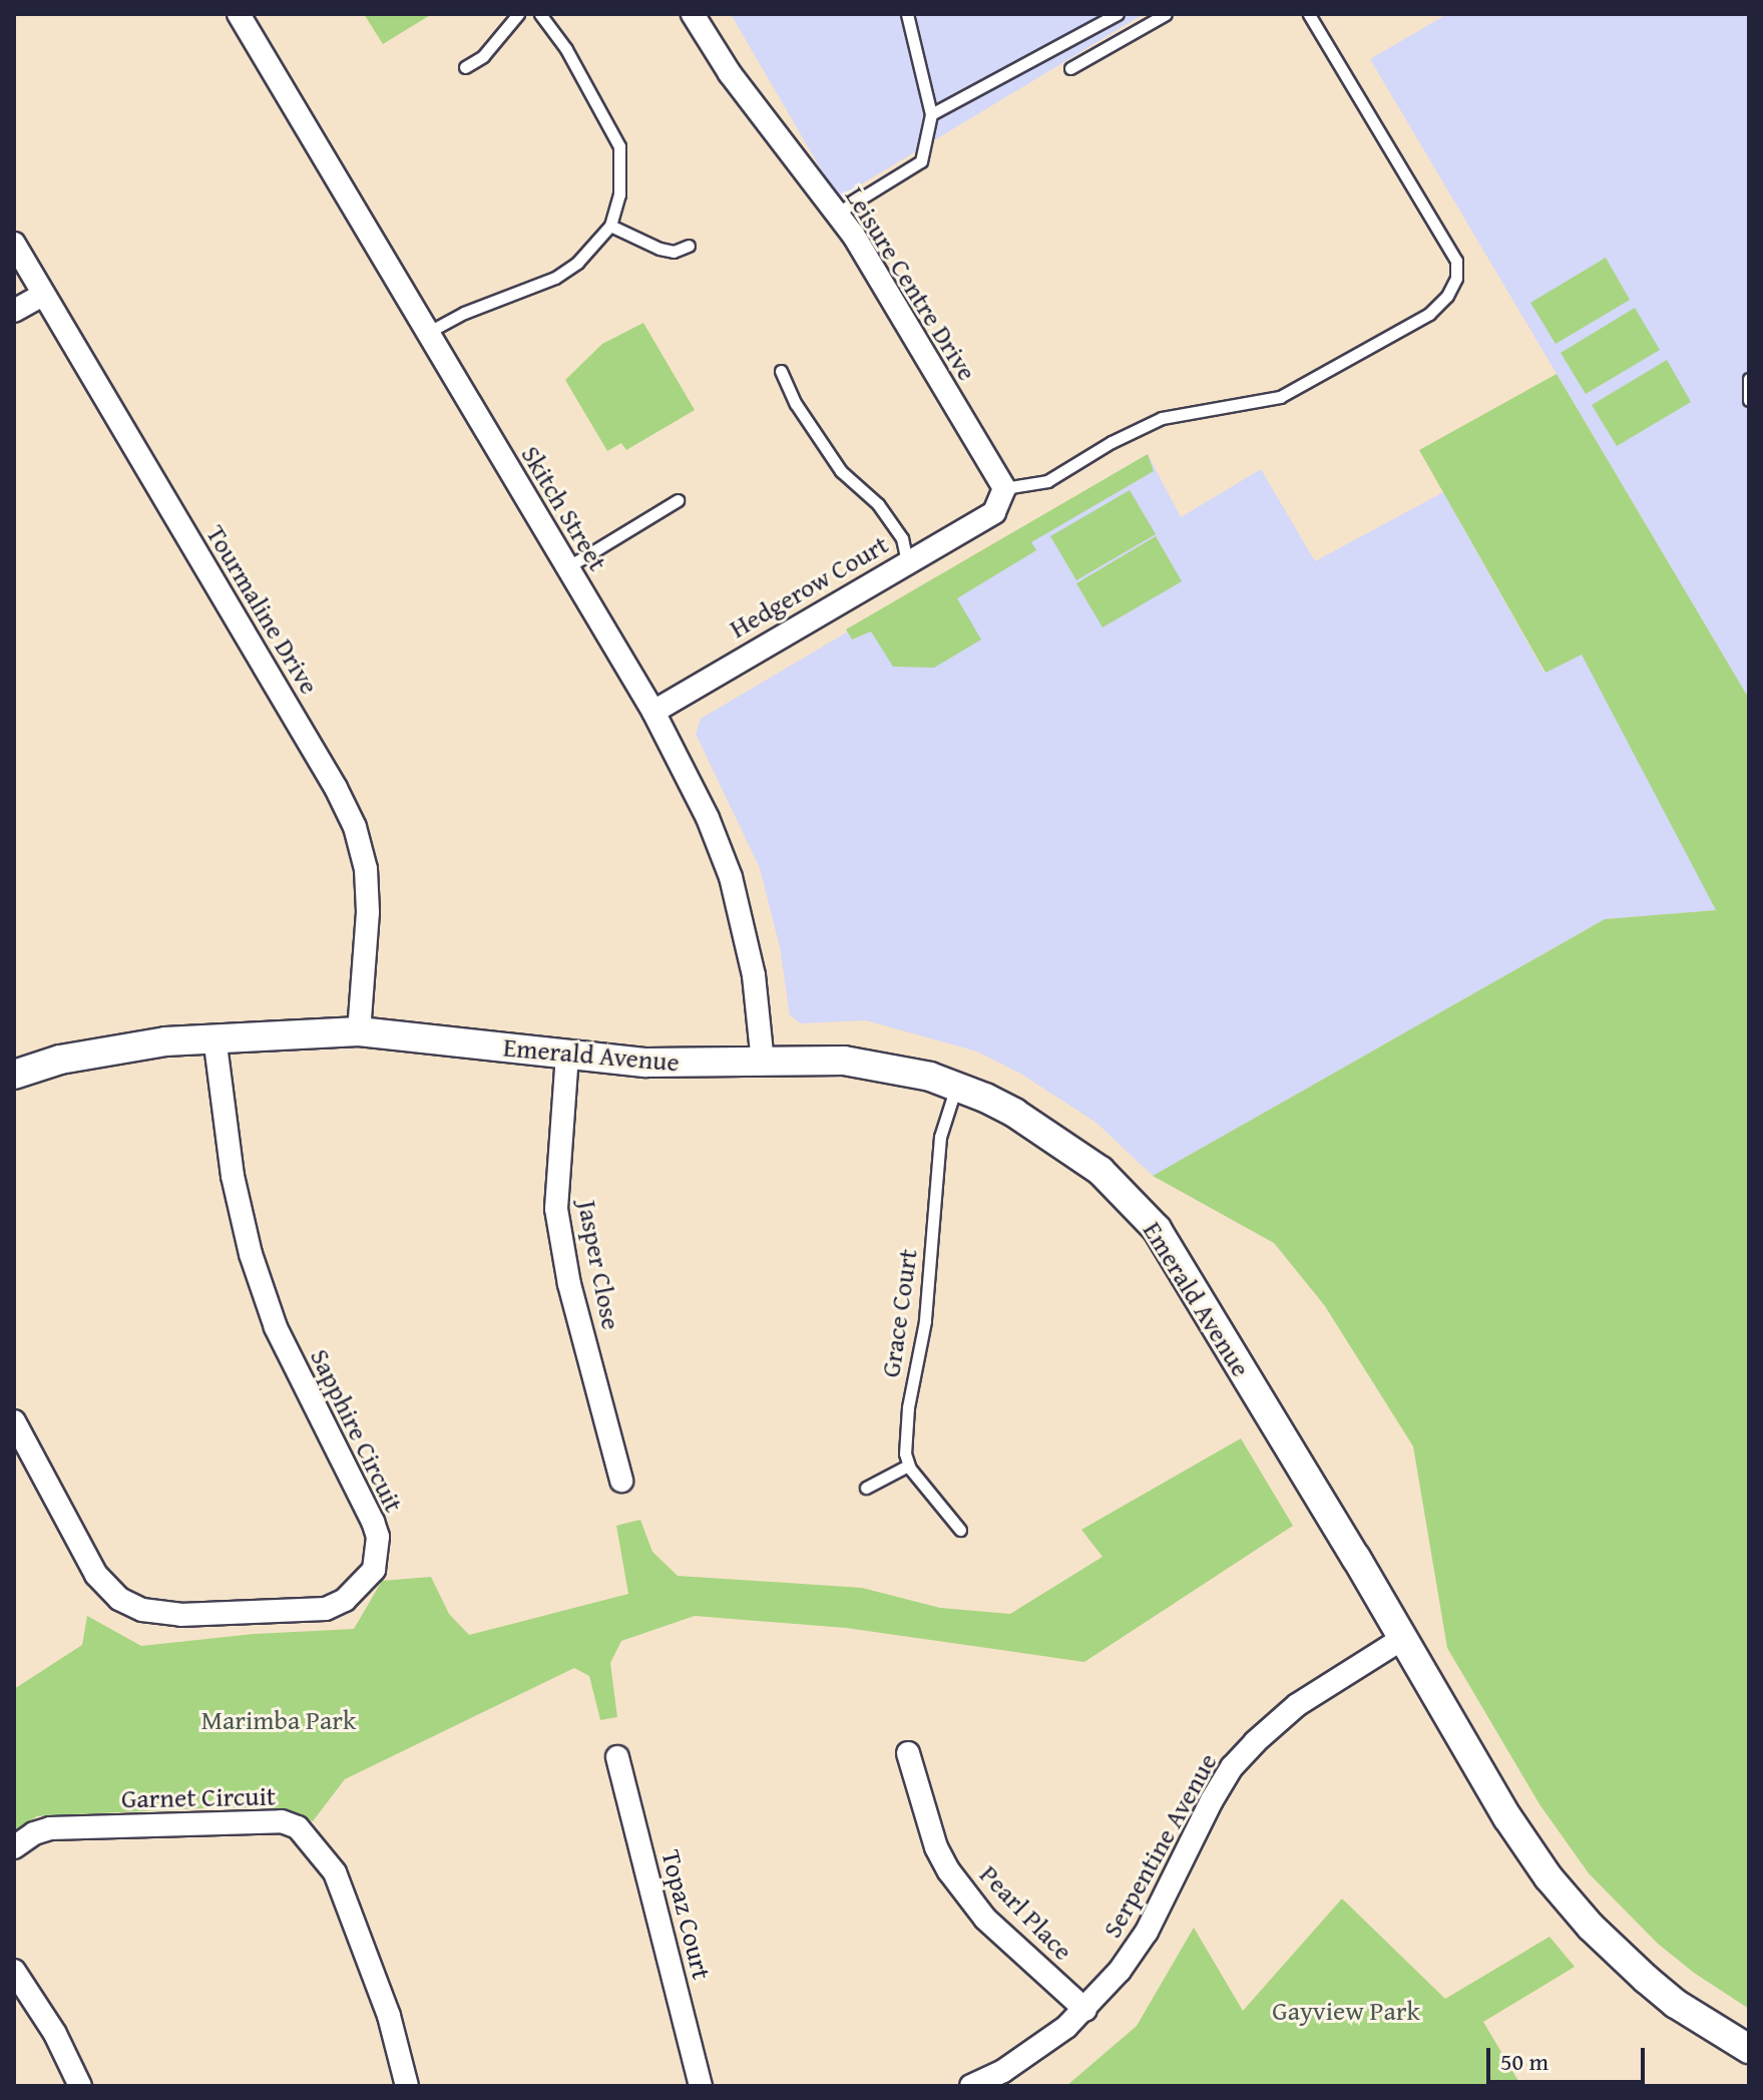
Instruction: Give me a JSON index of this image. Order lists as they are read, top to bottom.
{
  "streets": {
    "street": [
      "Leisure Centre Drive",
      "Skitch Street",
      "Hedgerow Court",
      "Tourmaline Drive",
      "Emerald Avenue",
      "Jasper Close",
      "Sapphire Circuit",
      "Garnet Circuit",
      "Serpentine Avenue",
      "Pearl Place",
      "Topaz Court"
    ],
    "lane": ["Grace Court"]
  },
  "crossings": [
    ["Leisure Centre Drive", "Hedgerow Court"],
    ["Skitch Street", "Hedgerow Court"],
    ["Skitch Street", "Emerald Avenue"],
    ["Tourmaline Drive", "Emerald Avenue"],
    ["Emerald Avenue", "Jasper Close"],
    ["Emerald Avenue", "Grace Court"],
    ["Emerald Avenue", "Sapphire Circuit"],
    ["Emerald Avenue", "Serpentine Avenue"],
    ["Serpentine Avenue", "Pearl Place"]
  ],
  "parks": ["Marimba Park", "Gayview Park"],
  "scale_bar": "50 m"
}
